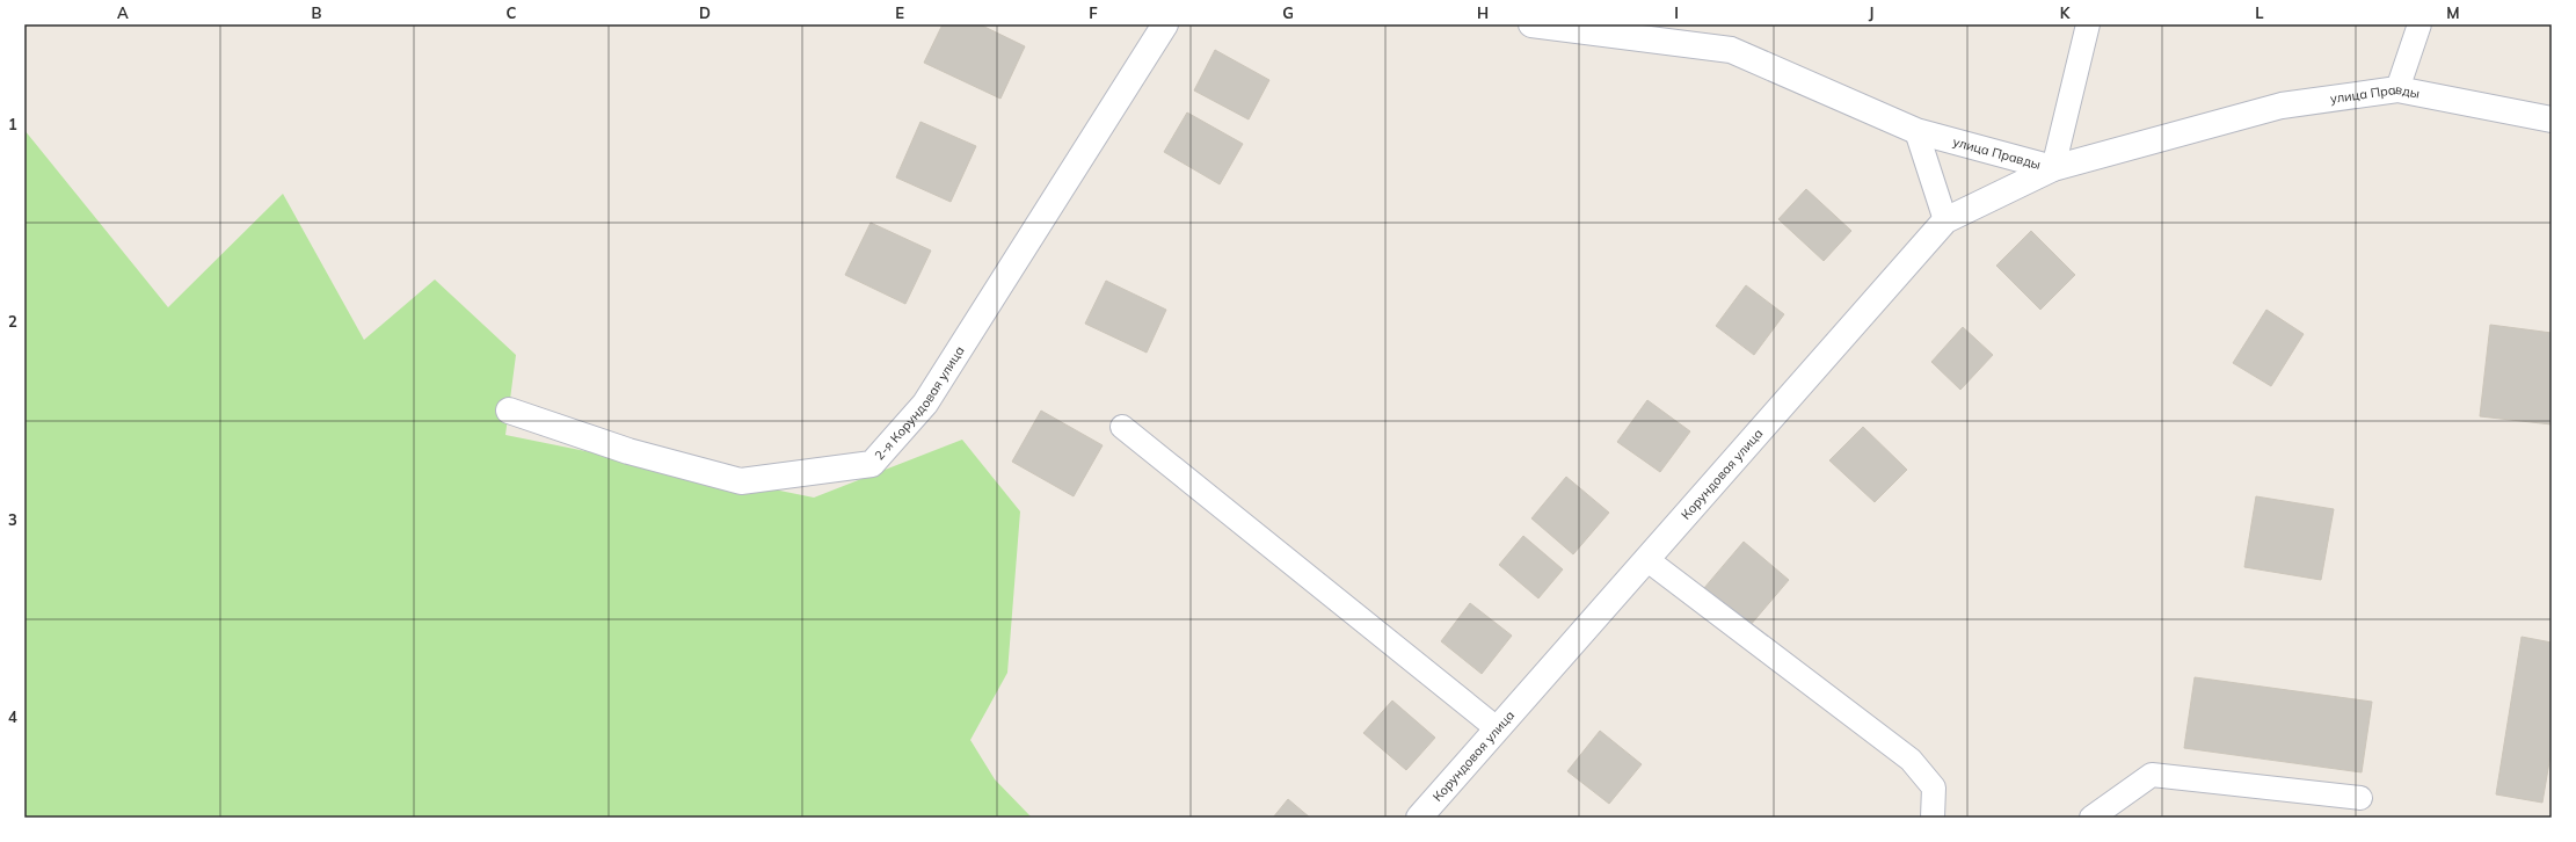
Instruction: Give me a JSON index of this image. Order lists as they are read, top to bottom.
{
  "streets": {
    "street": ["улица Правды", "2-я Корундовая улица", "Корундовая улица"]
  },
  "crossings": [
    ["улица Правды", "Корундовая улица"]
  ],
  "grid": {
    "columns": [
      "A",
      "B",
      "C",
      "D",
      "E",
      "F",
      "G",
      "H",
      "I",
      "J",
      "K",
      "L",
      "M"
    ],
    "rows": [
      "1",
      "2",
      "3",
      "4"
    ]
  }
}
